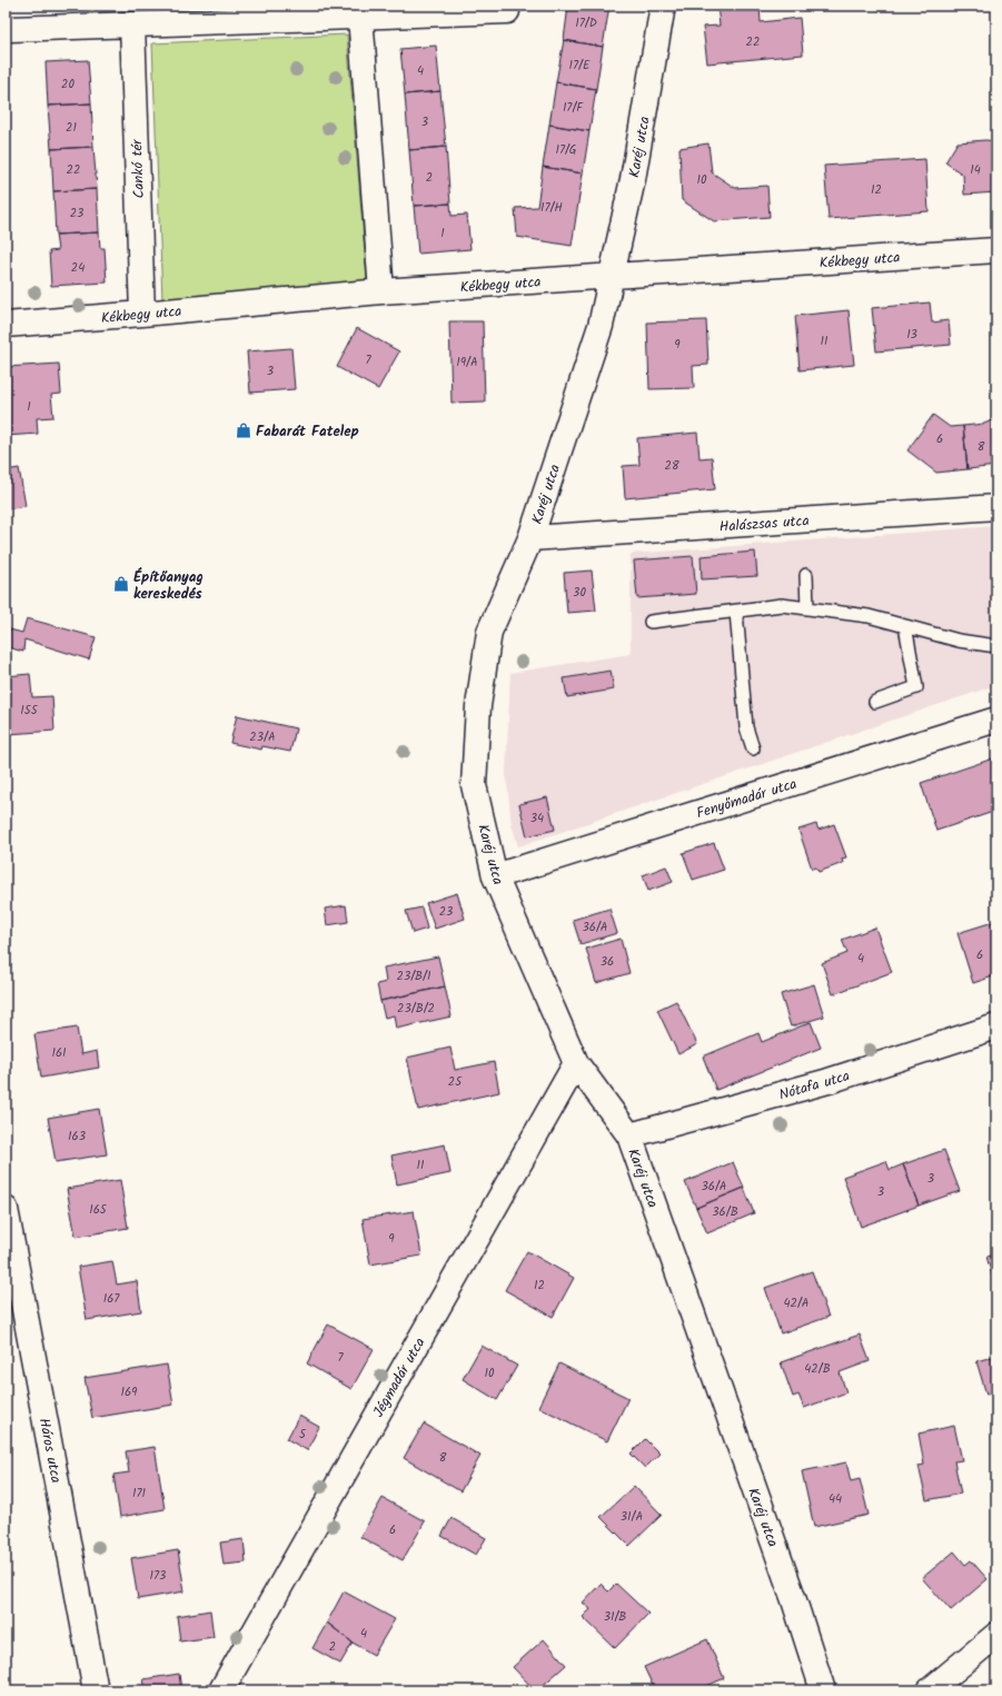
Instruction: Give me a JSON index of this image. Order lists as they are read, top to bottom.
{
  "streets": {
    "street": [
      "Karéj utca",
      "Cankó tér",
      "Kékbegy utca",
      "Halászsas utca",
      "Fenyőmadár utca",
      "Nótafa utca",
      "Jégmadár utca",
      "Háros utca"
    ]
  },
  "crossings": [
    ["Karéj utca", "Kékbegy utca"],
    ["Karéj utca", "Halászsas utca"],
    ["Karéj utca", "Fenyőmadár utca"],
    ["Karéj utca", "Nótafa utca"],
    ["Karéj utca", "Jégmadár utca"],
    ["Cankó tér", "Kékbegy utca"]
  ],
  "places": {
    "shop": ["Fabarát Fatelep", "Építőanyag kereskedés"]
  },
  "house_numbers": [
    "17/D",
    "22",
    "17/E",
    "4",
    "20",
    "17/F",
    "3",
    "21",
    "17/G",
    "22",
    "14",
    "2",
    "10",
    "12",
    "17/H",
    "23",
    "1",
    "24",
    "13",
    "11",
    "9",
    "7",
    "19/A",
    "3",
    "1",
    "6",
    "8",
    "28",
    "30",
    "155",
    "23/A",
    "34",
    "23",
    "36/A",
    "6",
    "4",
    "36",
    "23/B/1",
    "23/B/2",
    "161",
    "25",
    "163",
    "11",
    "3",
    "36/A",
    "3",
    "165",
    "36/B",
    "9",
    "12",
    "167",
    "42/A",
    "7",
    "42/B",
    "10",
    "169",
    "5",
    "8",
    "171",
    "44",
    "31/A",
    "6",
    "173",
    "31/B",
    "4",
    "2"
  ]
}
